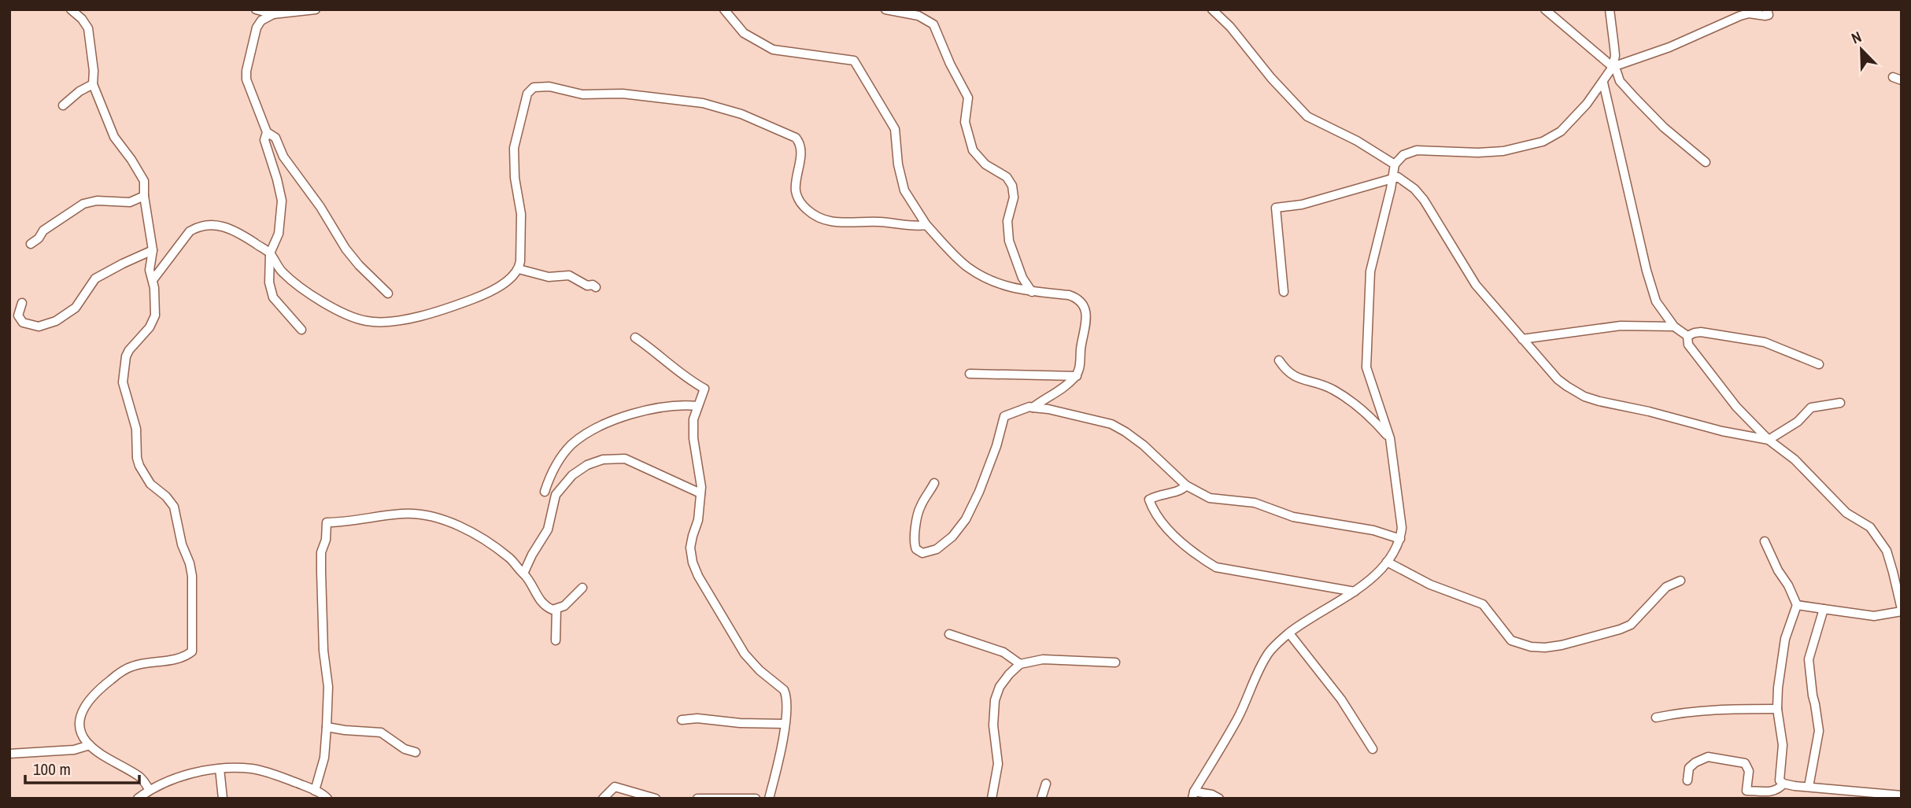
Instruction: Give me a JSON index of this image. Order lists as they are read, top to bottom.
{
  "scale_bar": "100 m",
  "north": "top left"
}
